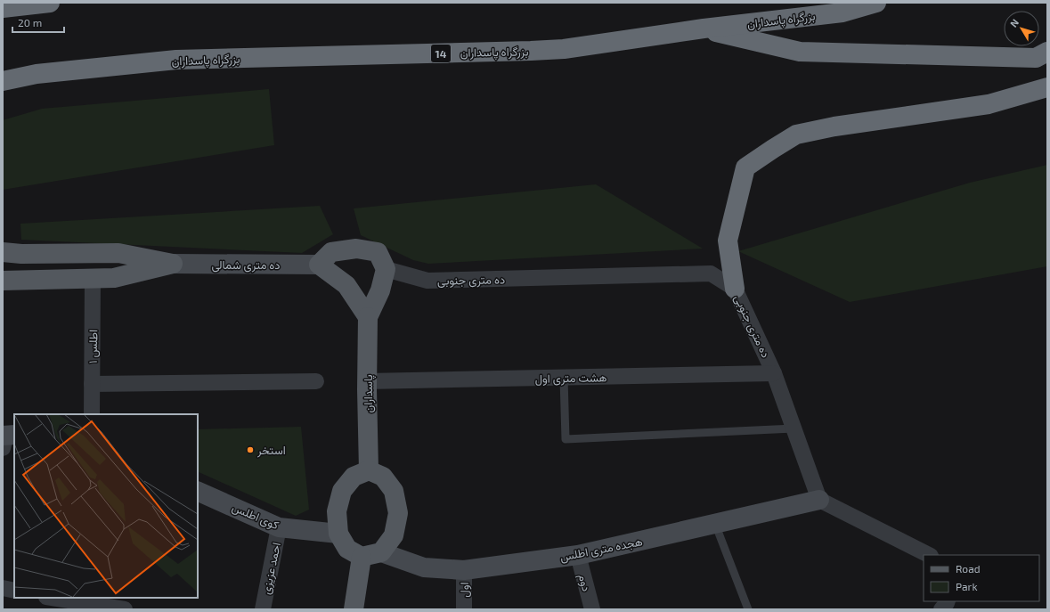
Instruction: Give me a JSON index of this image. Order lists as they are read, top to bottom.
{
  "streets": {
    "highway": ["بزرگراه پاسداران", "14"],
    "main road": ["پاسداران"],
    "street": [
      "ده متری شمالی",
      "ده متری جنوبی",
      "اطلس ۱",
      "هشت متری اول",
      "کوی اطلس",
      "هجده متری اطلس",
      "احمد عزیزی",
      "دوم",
      "اول"
    ]
  },
  "crossings": [
    ["ده متری جنوبی", "هشت متری اول"],
    ["ده متری جنوبی", "پاسداران"],
    ["ده متری جنوبی", "هجده متری اطلس"],
    ["هشت متری اول", "پاسداران"],
    ["پاسداران", "کوی اطلس"],
    ["پاسداران", "هجده متری اطلس"],
    ["کوی اطلس", "هجده متری اطلس"],
    ["کوی اطلس", "احمد عزیزی"],
    ["هجده متری اطلس", "دوم"],
    ["هجده متری اطلس", "اول"]
  ],
  "places": ["استخر"],
  "legend": ["Road", "Park"],
  "scale_bar": "20 m",
  "north": "top left"
}
